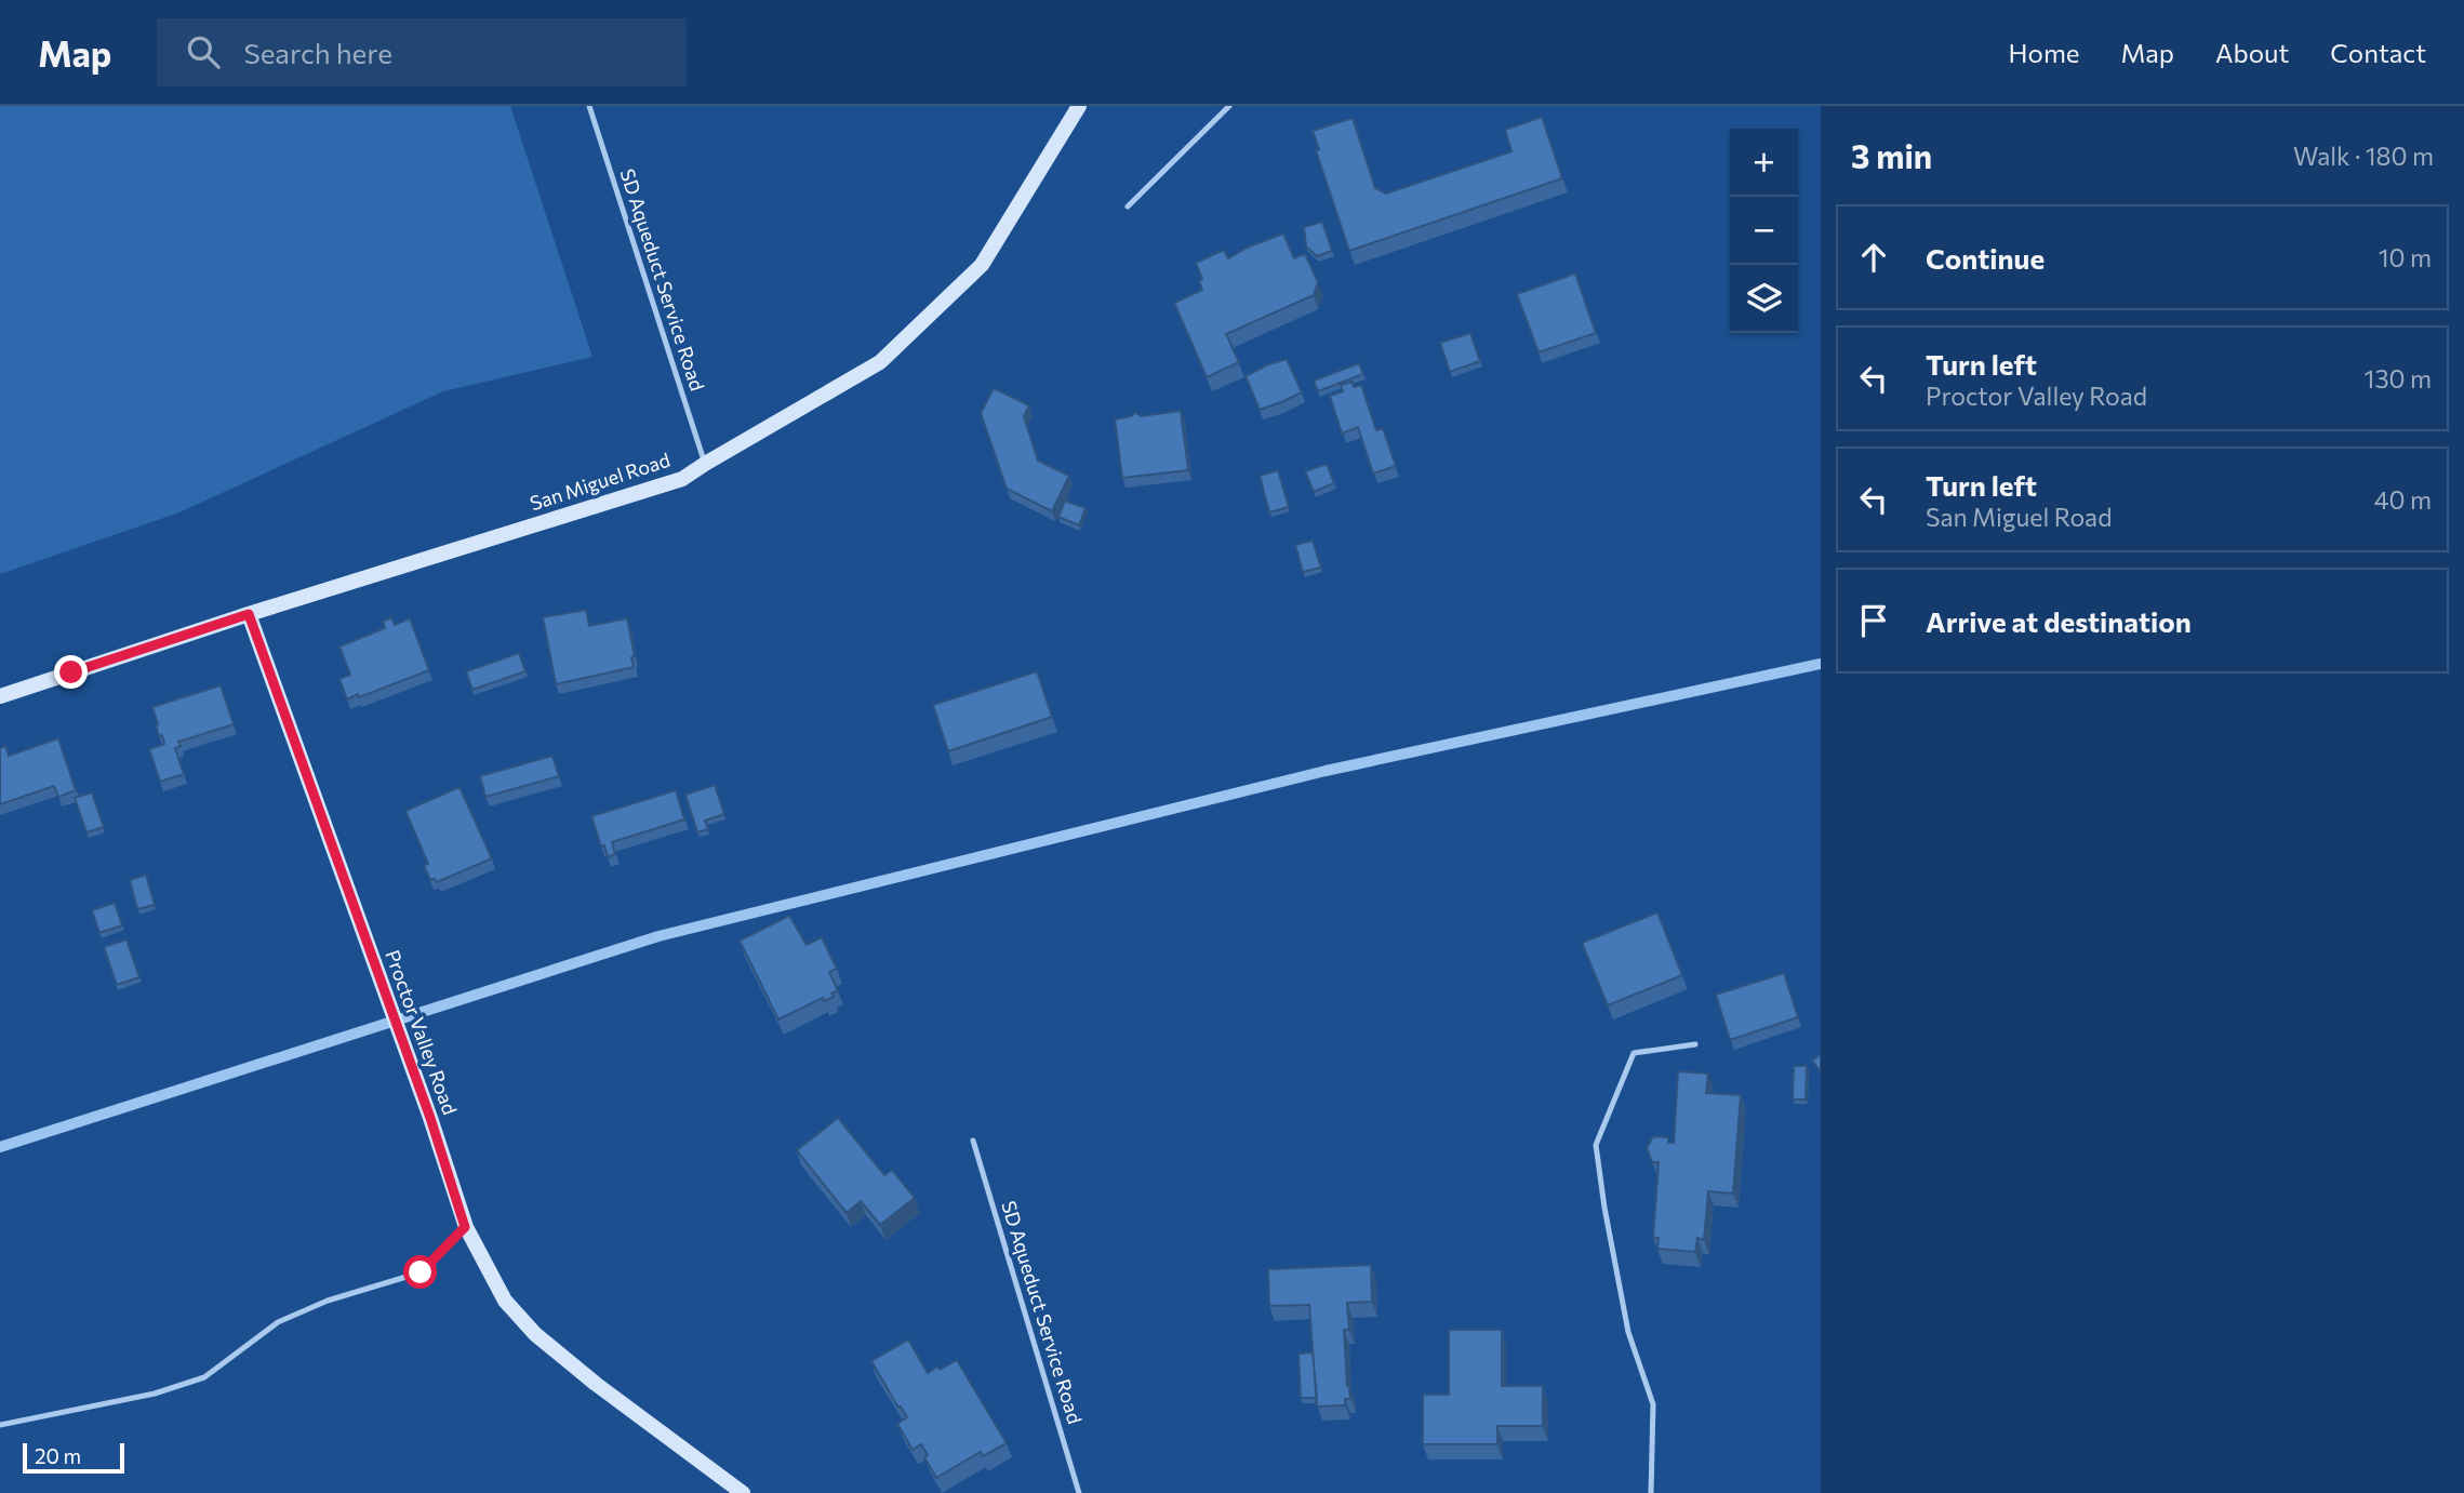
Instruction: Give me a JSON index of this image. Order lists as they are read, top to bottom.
{
  "streets": {
    "street": ["San Miguel Road", "Proctor Valley Road"],
    "lane": ["SD Aqueduct Service Road"]
  },
  "crossings": [
    ["SD Aqueduct Service Road", "San Miguel Road"],
    ["San Miguel Road", "Proctor Valley Road"]
  ],
  "scale_bar": "20 m",
  "page": {
    "header": "Map",
    "search": "Search here",
    "nav": [
      "Home",
      "Map",
      "About",
      "Contact"
    ],
    "heading": ["3 min", "Walk · 180 m"],
    "map_buttons": ["+", "−"],
    "list": [
      ["Continue", "10 m"],
      ["Turn left", "Proctor Valley Road", "130 m"],
      ["Turn left", "San Miguel Road", "40 m"],
      "Arrive at destination"
    ],
    "scale": "20 m"
  }
}
